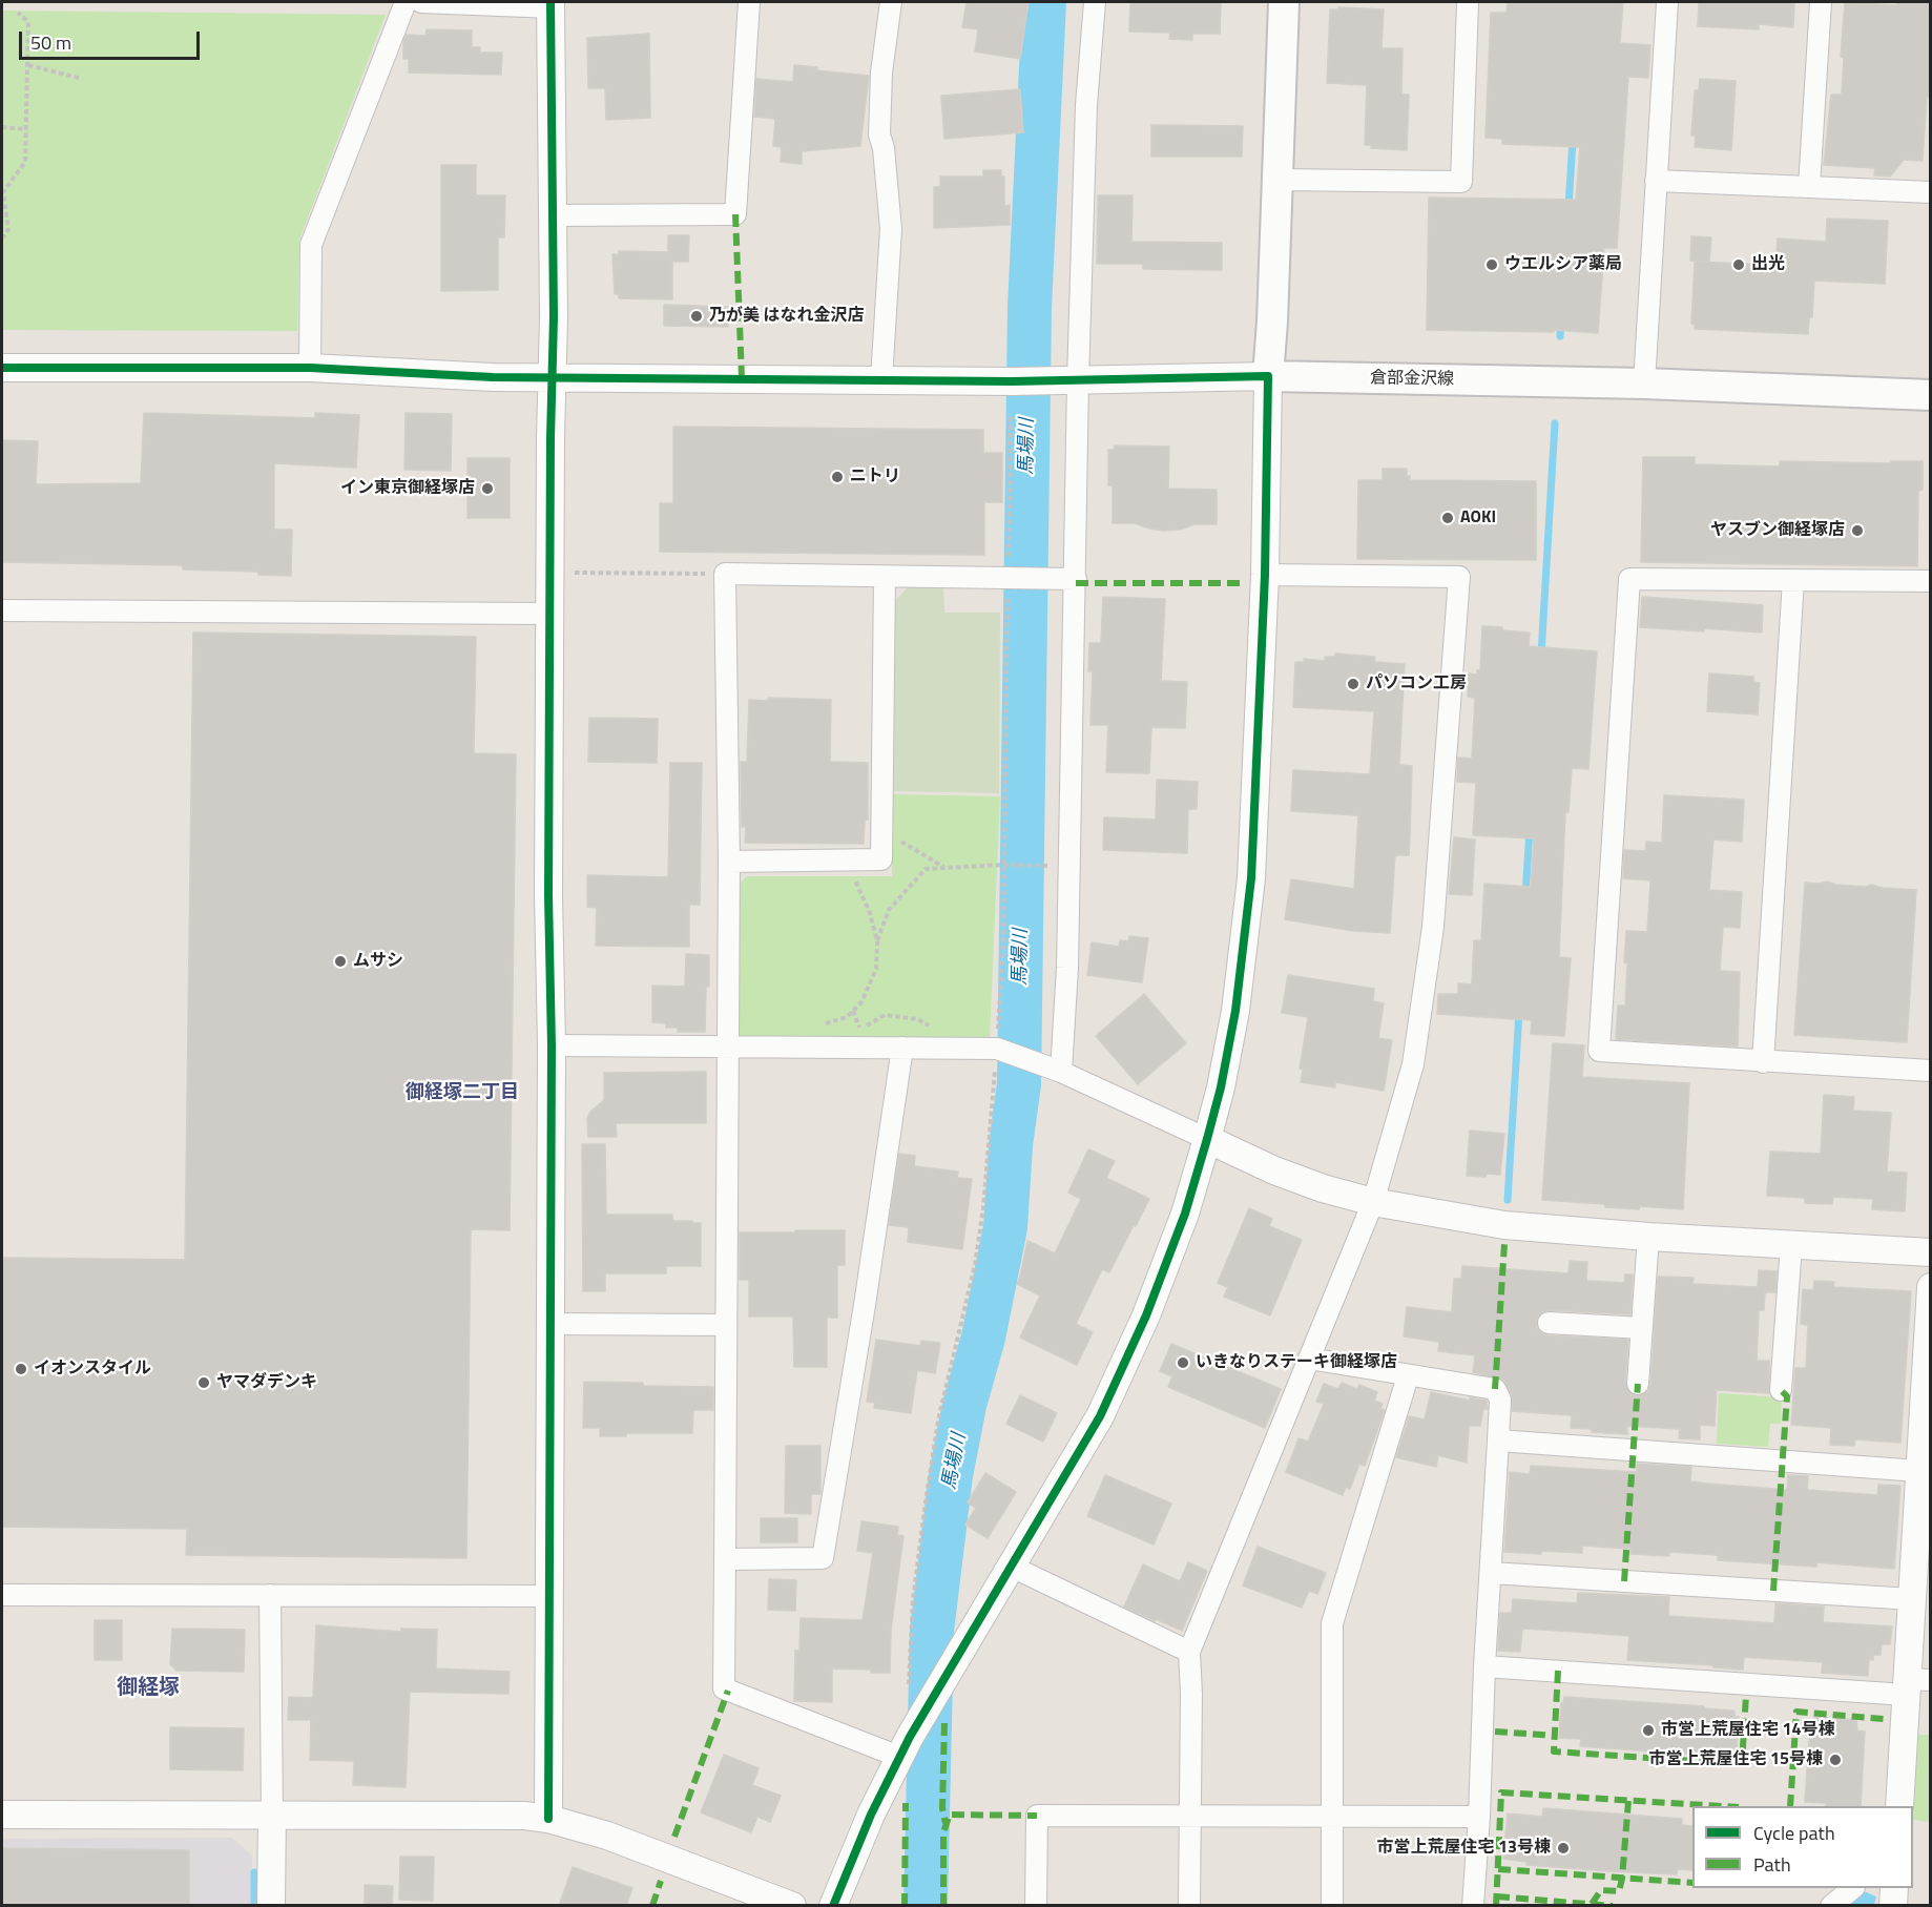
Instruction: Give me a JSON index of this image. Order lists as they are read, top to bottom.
{
  "streets": {
    "main road": ["倉部金沢線"]
  },
  "districts": ["御経塚二丁目", "御経塚"],
  "water": ["馬場川"],
  "places": [
    "ウエルシア薬局",
    "出光",
    "乃が美 はなれ金沢店",
    "ニトリ",
    "イン東京御経塚店",
    "AOKI",
    "ヤスブン御経塚店",
    "パソコン工房",
    "ムサシ",
    "いきなりステーキ御経塚店",
    "イオンスタイル",
    "ヤマダデンキ",
    "市営上荒屋住宅 14号棟",
    "市営上荒屋住宅 15号棟",
    "市営上荒屋住宅 13号棟"
  ],
  "legend": ["Cycle path", "Path"],
  "scale_bar": "50 m"
}
